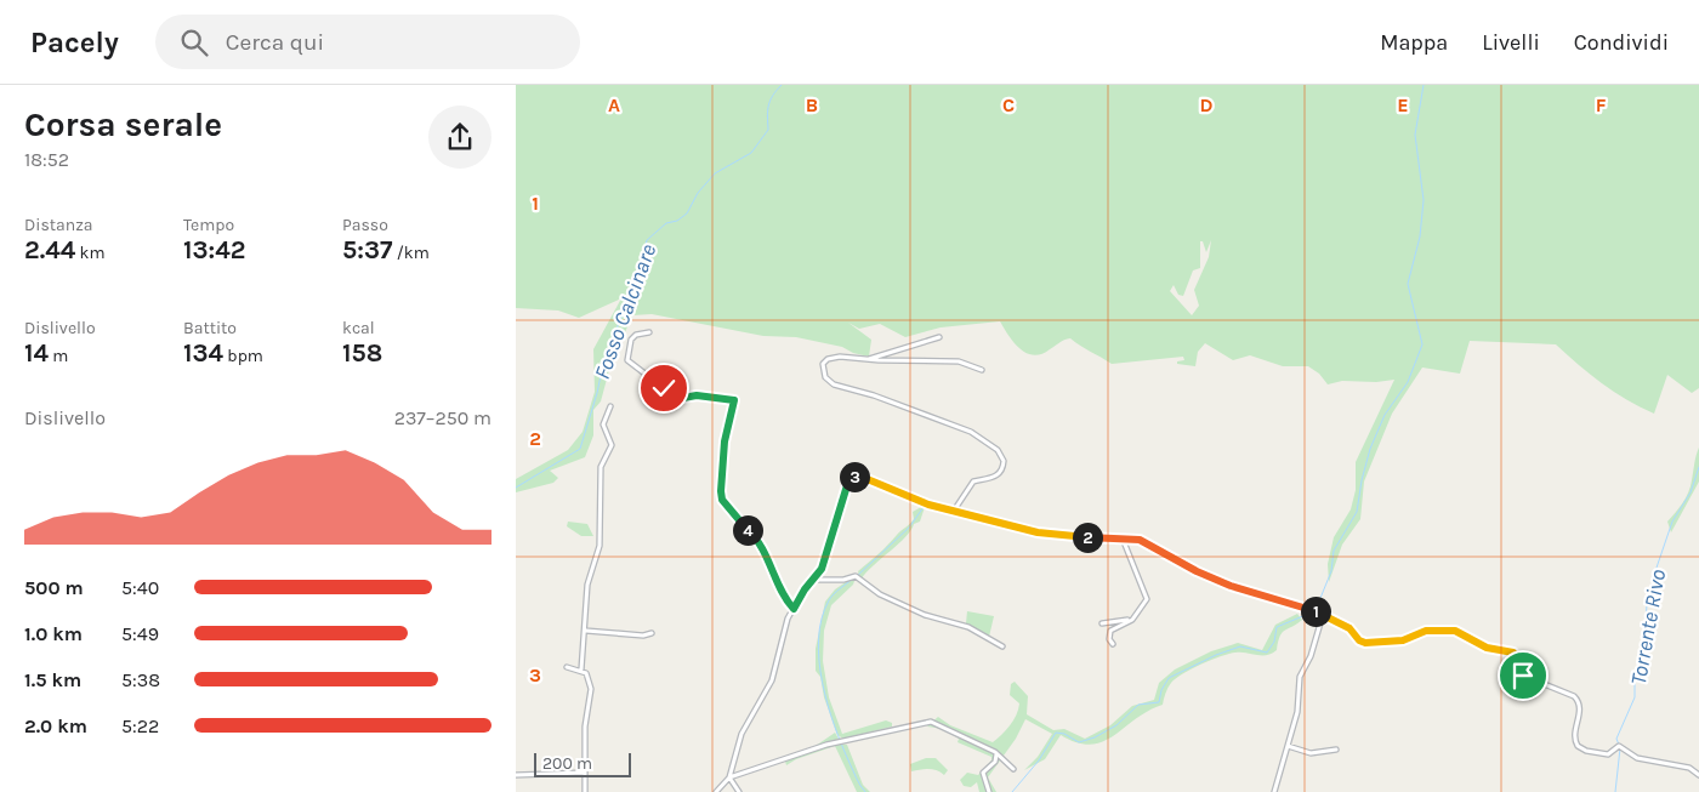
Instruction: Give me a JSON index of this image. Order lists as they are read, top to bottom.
{
  "water": ["Fosso Calcinare", "Torrente Rivo"],
  "scale_bar": "200 m",
  "page": {
    "header": "Pacely",
    "search": "Cerca qui",
    "nav": ["Mappa", "Livelli", "Condividi"],
    "heading": ["Corsa serale", "18:52"],
    "stats": [
      ["Distanza", "2.44 km"],
      ["Tempo", "13:42"],
      ["Passo", "5:37 /km"],
      ["Dislivello", "14 m"],
      ["Battito", "134 bpm"],
      ["kcal", "158"]
    ],
    "chart": ["Dislivello", "237–250 m"],
    "pins": [
      "3",
      "4",
      "2",
      "1"
    ],
    "list": [
      {
        "name": "500 m",
        "note": "5:40"
      },
      {
        "name": "1.0 km",
        "note": "5:49"
      },
      {
        "name": "1.5 km",
        "note": "5:38"
      },
      {
        "name": "2.0 km",
        "note": "5:22"
      }
    ],
    "scale": "200 m"
  },
  "grid": {
    "columns": [
      "A",
      "B",
      "C",
      "D",
      "E",
      "F"
    ],
    "rows": ["1", "2", "3"]
  }
}
